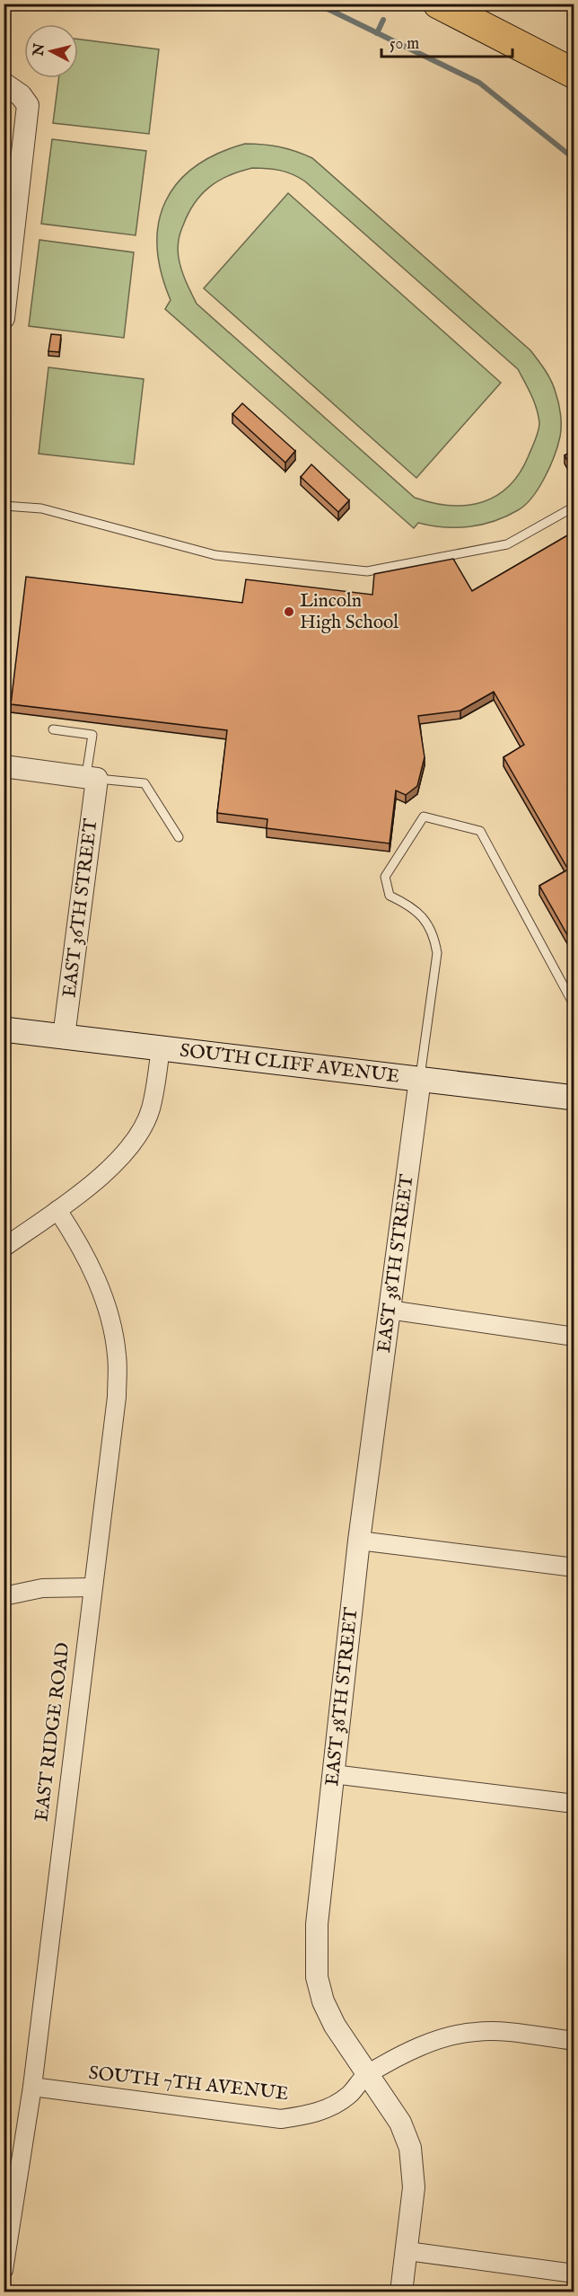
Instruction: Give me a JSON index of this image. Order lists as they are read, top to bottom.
{
  "streets": {
    "main road": ["SOUTH CLIFF AVENUE"],
    "street": [
      "EAST 36TH STREET",
      "EAST 38TH STREET",
      "EAST RIDGE ROAD",
      "SOUTH 7TH AVENUE"
    ]
  },
  "crossings": [
    ["EAST 36TH STREET", "SOUTH CLIFF AVENUE"],
    ["SOUTH CLIFF AVENUE", "EAST 38TH STREET"],
    ["EAST 38TH STREET", "SOUTH 7TH AVENUE"],
    ["EAST RIDGE ROAD", "SOUTH 7TH AVENUE"]
  ],
  "places": ["Lincoln High School"],
  "scale_bar": "50 m",
  "north": "left"
}
